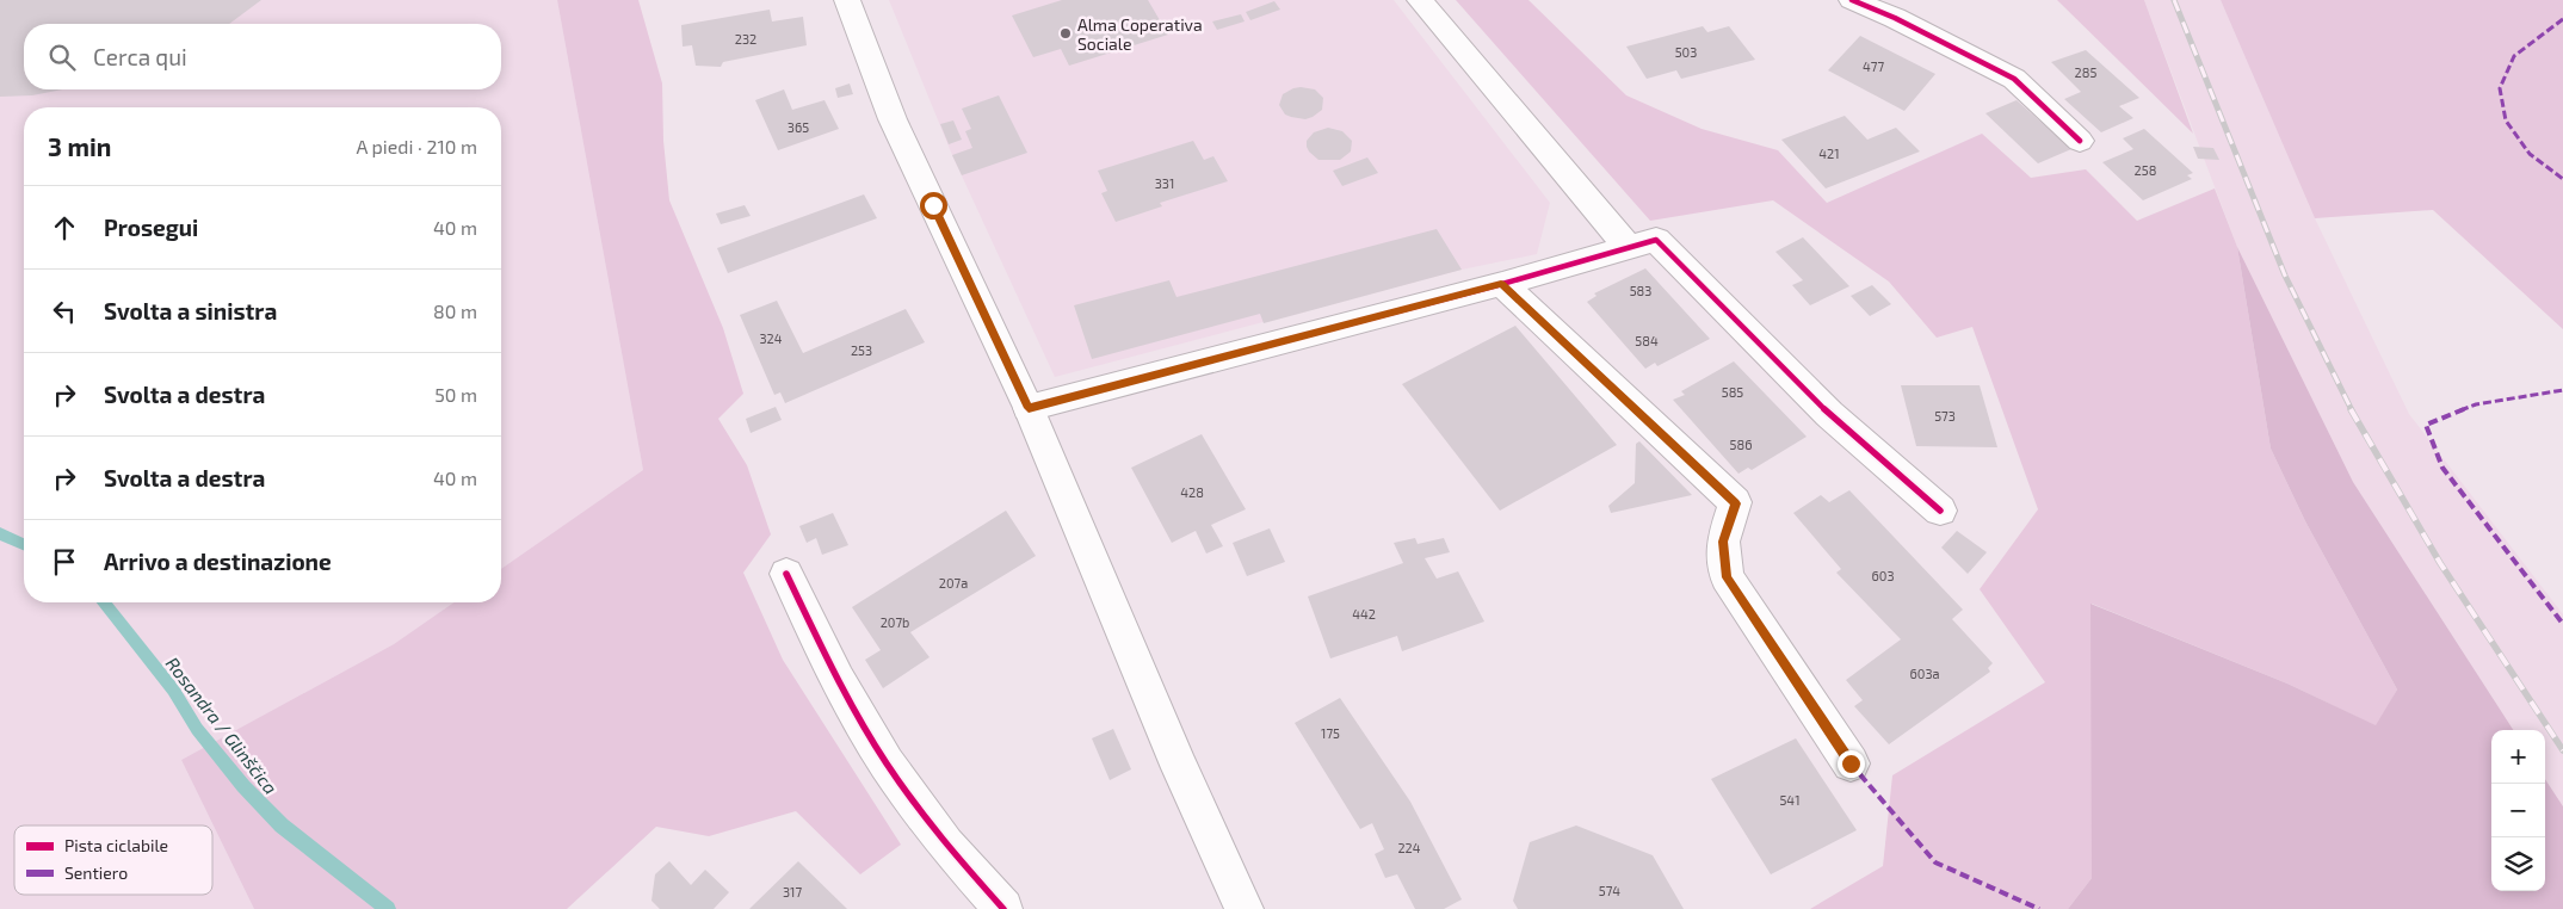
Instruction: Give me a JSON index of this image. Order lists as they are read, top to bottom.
{
  "water": ["Rosandra / Glinščica"],
  "places": ["Alma Coperativa Sociale"],
  "house_numbers": [
    "232",
    "503",
    "477",
    "285",
    "365",
    "421",
    "258",
    "331",
    "583",
    "324",
    "584",
    "253",
    "585",
    "573",
    "586",
    "428",
    "603",
    "207a",
    "442",
    "207b",
    "603a",
    "175",
    "541",
    "224",
    "574",
    "317"
  ],
  "legend": ["Pista ciclabile", "Sentiero"],
  "page": {
    "search": "Cerca qui",
    "heading": ["3 min", "A piedi · 210 m"],
    "list": [
      ["Prosegui", "40 m"],
      ["Svolta a sinistra", "80 m"],
      ["Svolta a destra", "50 m"],
      ["Svolta a destra", "40 m"],
      "Arrivo a destinazione"
    ],
    "map_buttons": ["+", "−"]
  }
}
